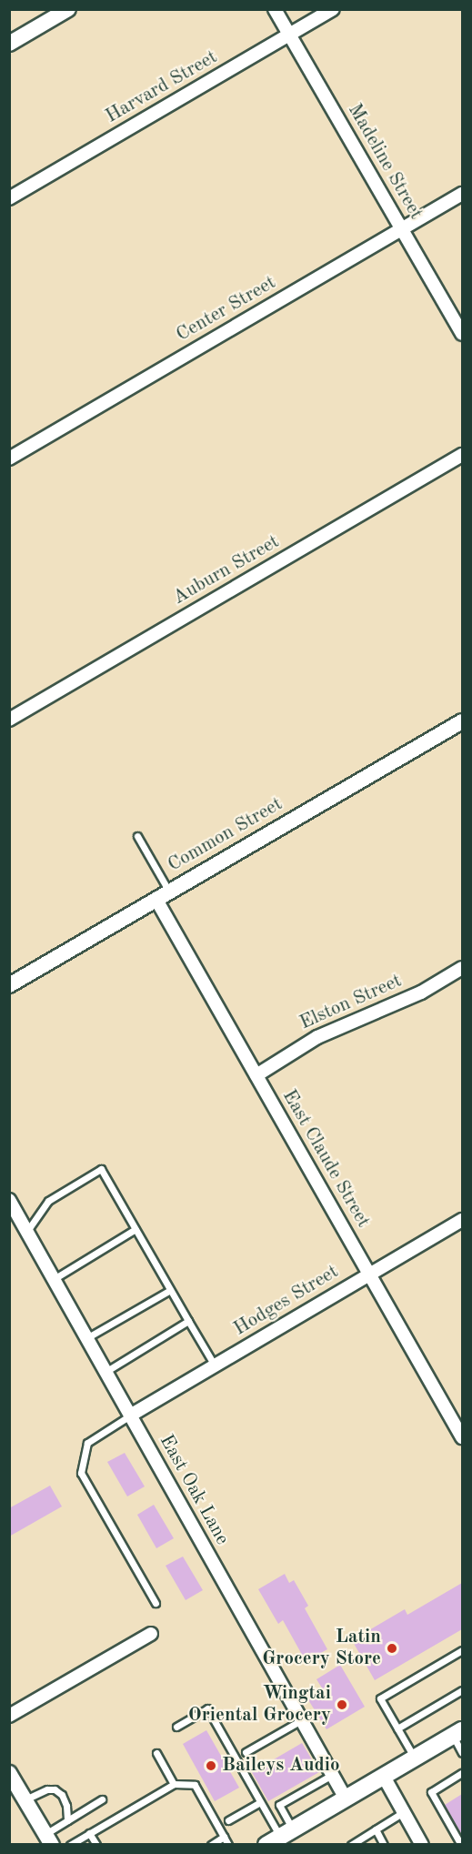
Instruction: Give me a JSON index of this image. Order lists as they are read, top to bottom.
{
  "streets": {
    "street": [
      "Harvard Street",
      "Madeline Street",
      "Center Street",
      "Auburn Street",
      "Common Street",
      "Elston Street",
      "East Claude Street",
      "Hodges Street",
      "East Oak Lane"
    ]
  },
  "crossings": [
    ["Harvard Street", "Madeline Street"],
    ["Madeline Street", "Center Street"],
    ["Common Street", "East Claude Street"],
    ["Elston Street", "East Claude Street"],
    ["East Claude Street", "Hodges Street"],
    ["Hodges Street", "East Oak Lane"]
  ],
  "places": ["Latin Grocery Store", "Wingtai Oriental Grocery", "Baileys Audio"]
}
